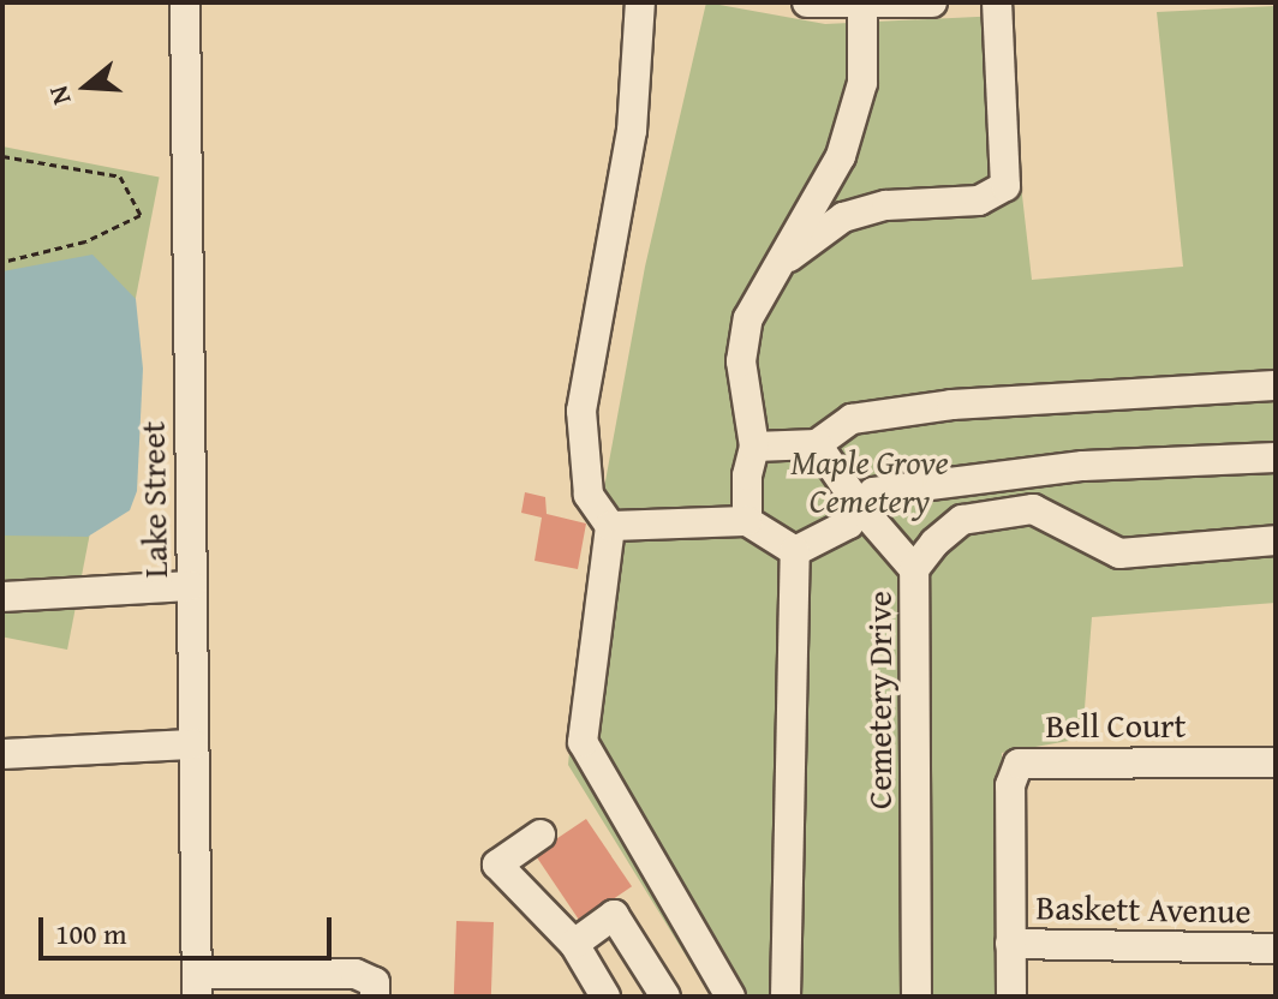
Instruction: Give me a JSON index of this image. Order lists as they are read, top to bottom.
{
  "streets": {
    "street": [
      "Lake Street",
      "Cemetery Drive",
      "Bell Court",
      "Baskett Avenue"
    ]
  },
  "crossings": [
    ["Bell Court", "Baskett Avenue"]
  ],
  "parks": ["Maple Grove Cemetery"],
  "scale_bar": "100 m",
  "north": "left"
}
